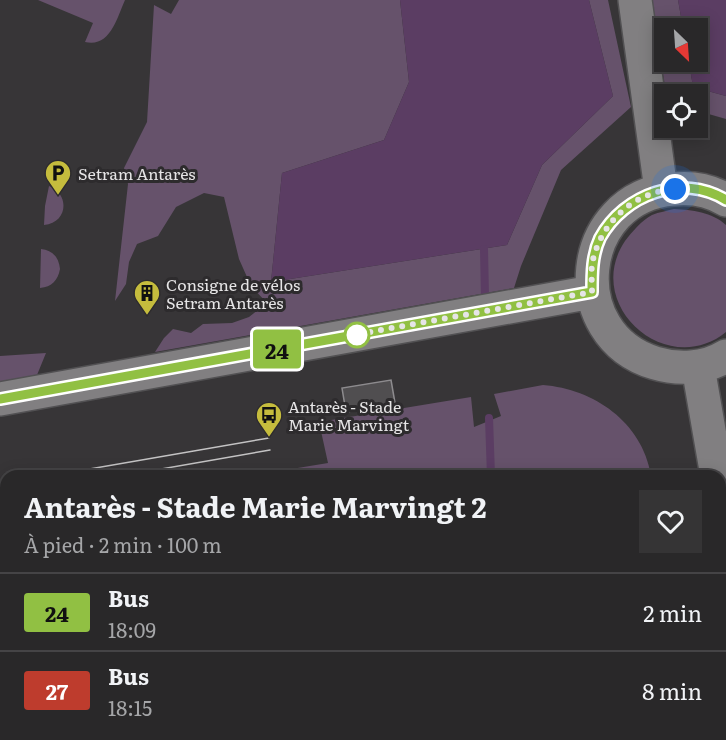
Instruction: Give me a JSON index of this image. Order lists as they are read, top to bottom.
{
  "places": {
    "parking": ["Setram Antarès"],
    "building": ["Consigne de vélos Setram Antarès"],
    "bus stop": ["Antarès - Stade Marie Marvingt"]
  },
  "lines": ["bus line 24"],
  "north": "bottom right",
  "page": {
    "on_map": "24",
    "heading": ["Antarès - Stade Marie Marvingt 2", "À pied · 2 min · 100 m"],
    "list": [
      {
        "mark": "24",
        "name": "Bus",
        "note": "18:09",
        "value": "2 min"
      },
      {
        "mark": "27",
        "name": "Bus",
        "note": "18:15",
        "value": "8 min"
      }
    ]
  }
}
